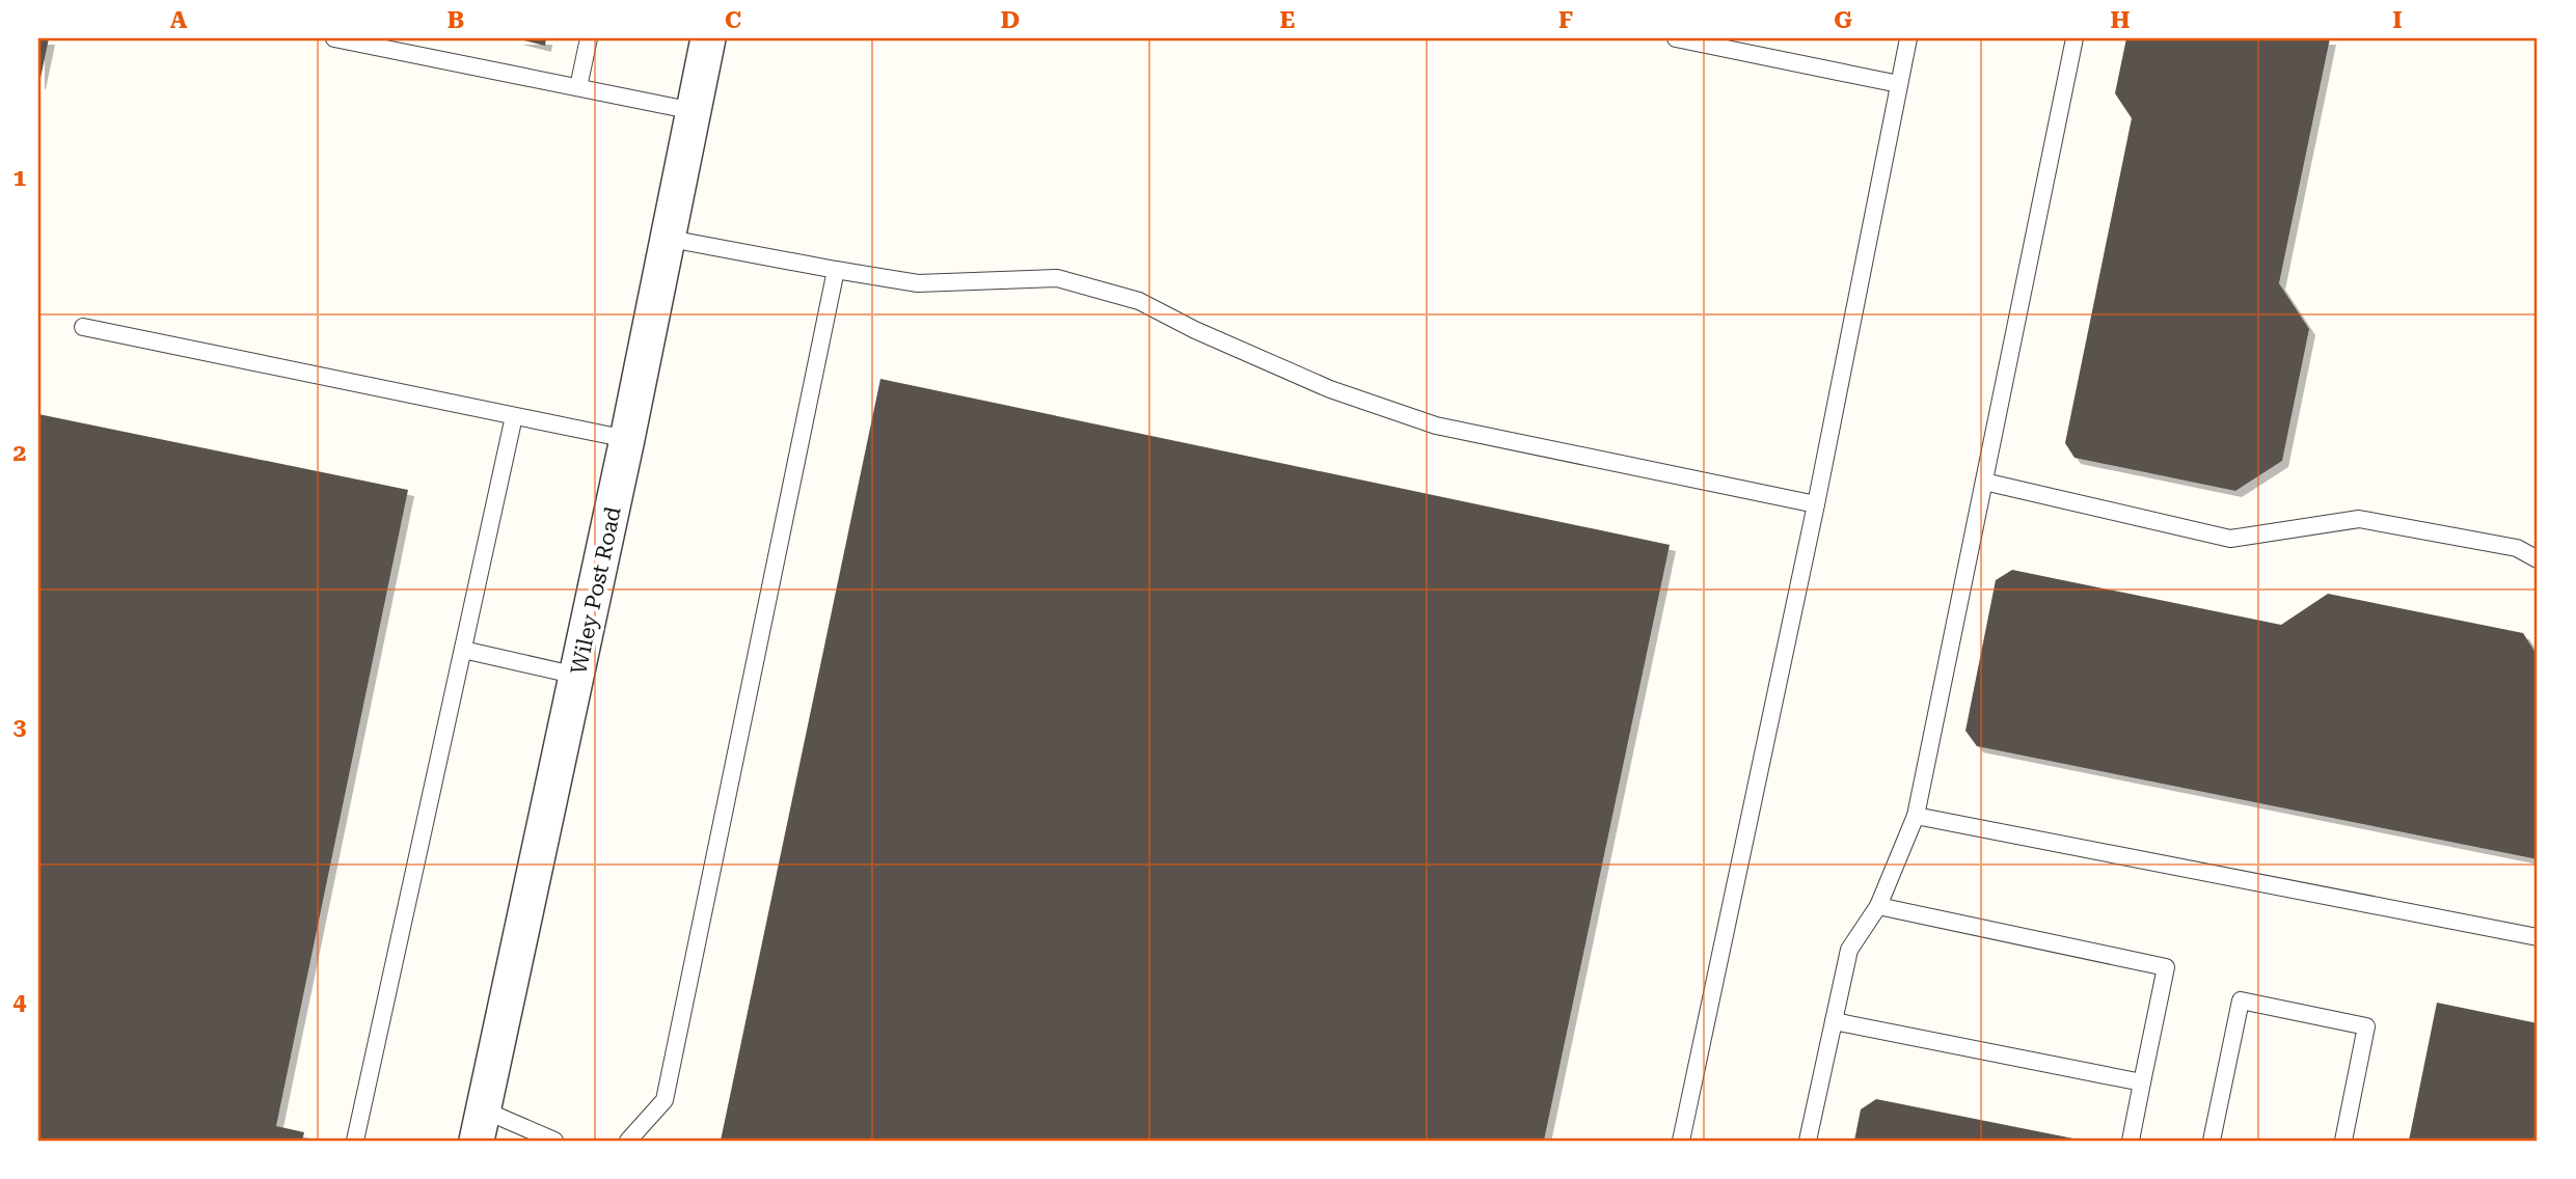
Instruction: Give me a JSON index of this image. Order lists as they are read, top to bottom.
{
  "streets": {
    "street": ["Wiley Post Road"]
  },
  "grid": {
    "columns": [
      "A",
      "B",
      "C",
      "D",
      "E",
      "F",
      "G",
      "H",
      "I"
    ],
    "rows": [
      "1",
      "2",
      "3",
      "4"
    ]
  }
}
